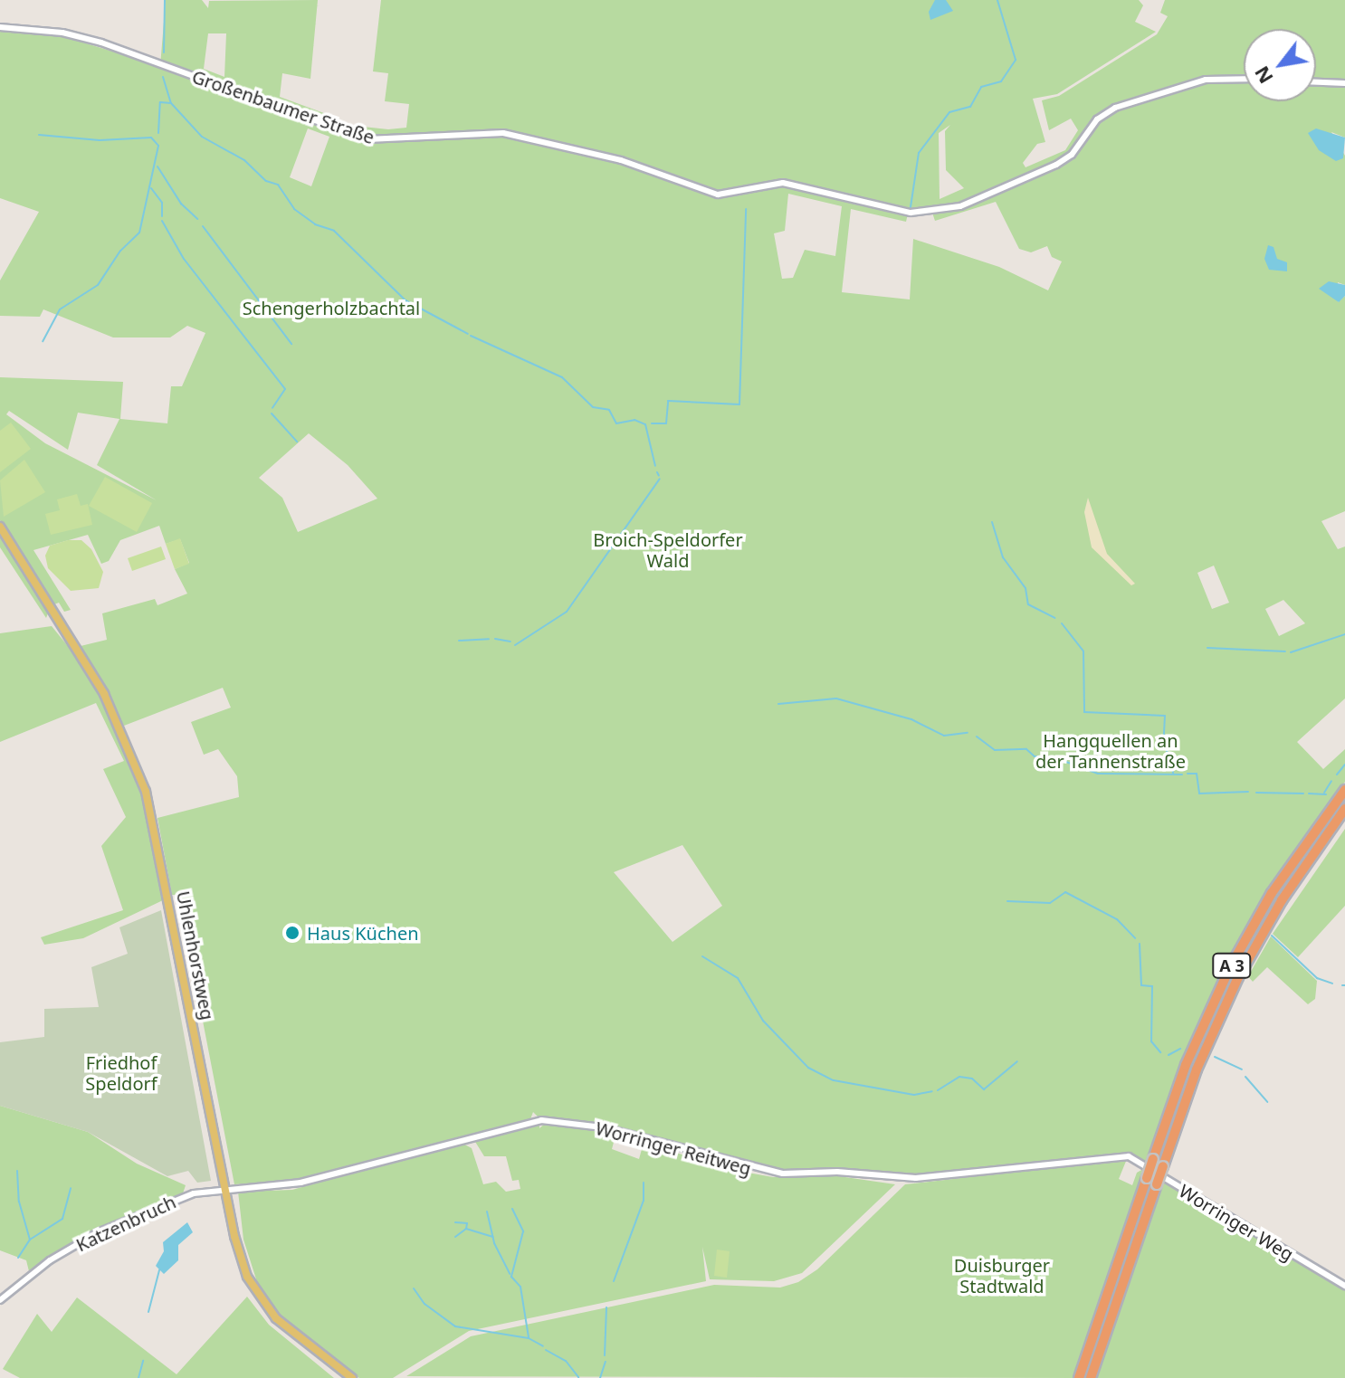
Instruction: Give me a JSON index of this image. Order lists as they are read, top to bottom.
{
  "streets": {
    "highway": ["A 3"],
    "main road": ["Uhlenhorstweg"],
    "street": [
      "Großenbaumer Straße",
      "Worringer Reitweg",
      "Worringer Weg",
      "Katzenbruch"
    ]
  },
  "crossings": [
    ["Uhlenhorstweg", "Worringer Reitweg"],
    ["Uhlenhorstweg", "Katzenbruch"],
    ["Worringer Reitweg", "Worringer Weg"],
    ["Worringer Reitweg", "Katzenbruch"]
  ],
  "parks": [
    "Schengerholzbachtal",
    "Broich-Speldorfer Wald",
    "Hangquellen an der Tannenstraße",
    "Friedhof Speldorf",
    "Duisburger Stadtwald"
  ],
  "places": ["Haus Küchen"],
  "north": "bottom left"
}
